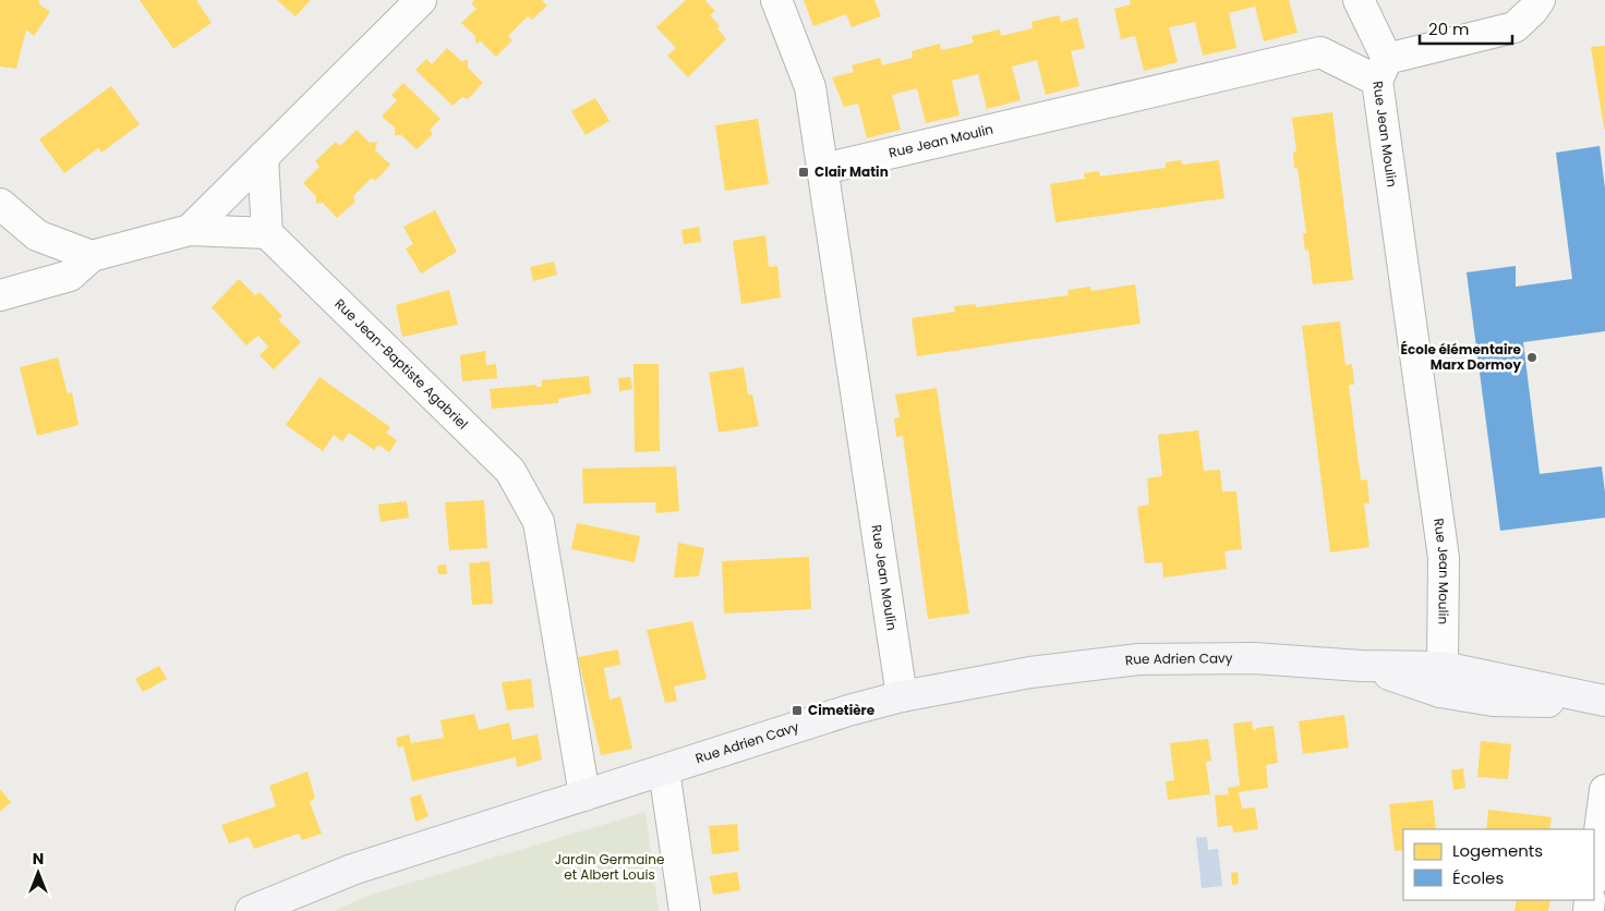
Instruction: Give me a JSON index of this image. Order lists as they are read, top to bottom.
{
  "streets": {
    "main road": ["Rue Adrien Cavy"],
    "street": ["Rue Jean Moulin", "Rue Jean-Baptiste Agabriel"]
  },
  "crossings": [
    ["Rue Jean Moulin", "Rue Adrien Cavy"],
    ["Rue Jean-Baptiste Agabriel", "Rue Adrien Cavy"]
  ],
  "parks": ["Jardin Germaine et Albert Louis"],
  "places": {
    "transit": ["Clair Matin", "Cimetière"],
    "other": ["École élémentaire Marx Dormoy"]
  },
  "legend": ["Logements", "Écoles"],
  "scale_bar": "20 m",
  "north": "top"
}
